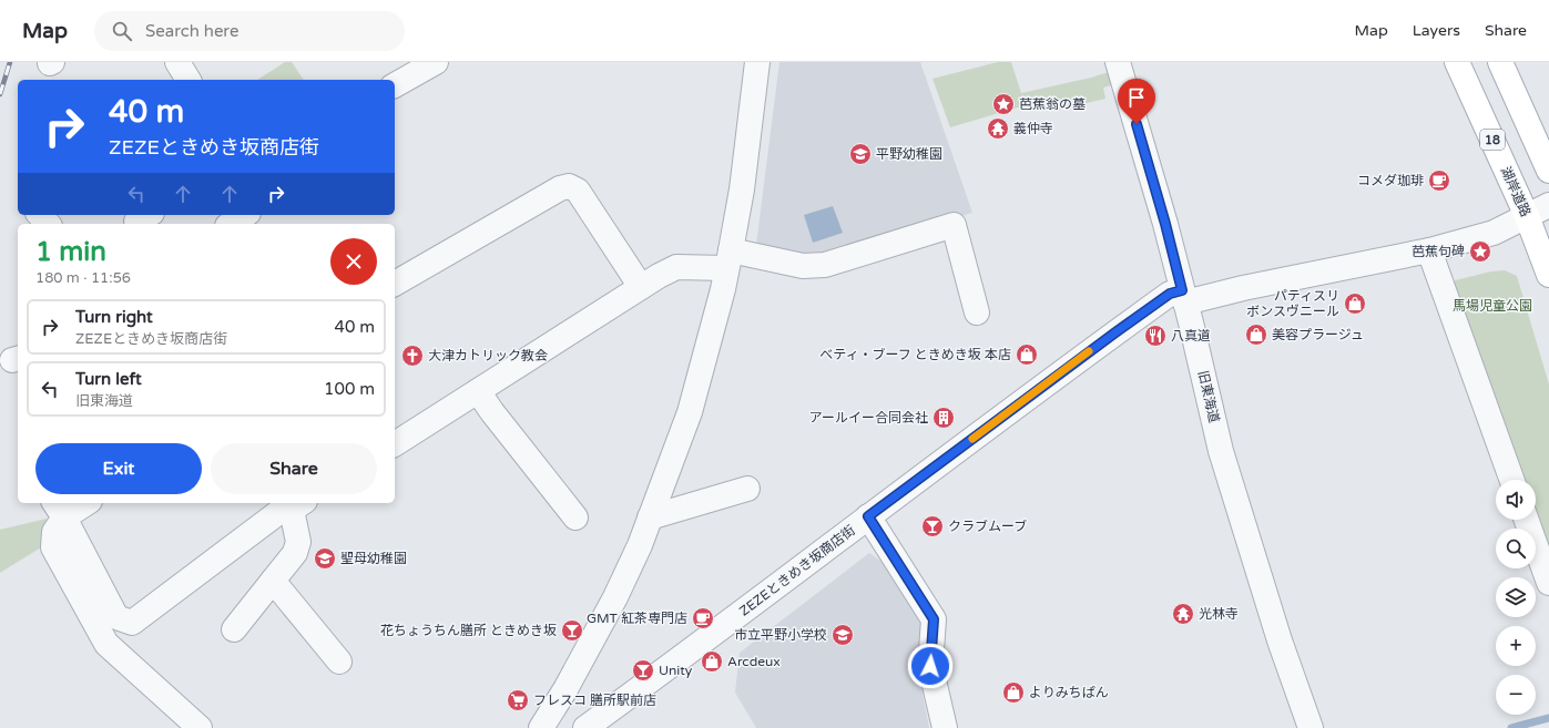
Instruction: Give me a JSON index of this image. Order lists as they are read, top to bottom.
{
  "streets": {
    "main road": ["18", "湖岸道路"],
    "street": ["旧東海道", "ZEZEときめき坂商店街"]
  },
  "crossings": [
    ["湖岸道路", "ZEZEときめき坂商店街"],
    ["旧東海道", "ZEZEときめき坂商店街"]
  ],
  "parks": ["馬場児童公園"],
  "places": {
    "place": ["芭蕉翁の墓", "芭蕉句碑"],
    "temple": ["義仲寺", "光林寺"],
    "school or university": ["平野幼稚園", "聖母幼稚園", "市立平野小学校"],
    "cafe": ["コメダ珈琲", "GMT 紅茶専門店"],
    "shop": [
      "パティスリ ボンスヴニール",
      "美容プラージュ",
      "べティ・ブーフ ときめき坂 本店",
      "Arcdeux",
      "よりみちぱん"
    ],
    "restaurant": ["八真道"],
    "church": ["大津カトリック教会"],
    "building": ["アールイー合同会社"],
    "bar": ["クラブムーブ", "花ちょうちん膳所 ときめき坂", "Unity"],
    "supermarket": ["フレスコ 膳所駅前店"]
  },
  "page": {
    "header": "Map",
    "search": "Search here",
    "nav": ["Map", "Layers", "Share"],
    "turn": ["40 m", "ZEZEときめき坂商店街"],
    "heading": ["1 min", "180 m · 11:56"],
    "list": [
      {
        "name": "Turn right",
        "note": "ZEZEときめき坂商店街",
        "value": "40 m"
      },
      {
        "name": "Turn left",
        "note": "旧東海道",
        "value": "100 m"
      }
    ],
    "buttons": ["Exit", "Share"],
    "map_buttons": ["+", "−"]
  }
}
